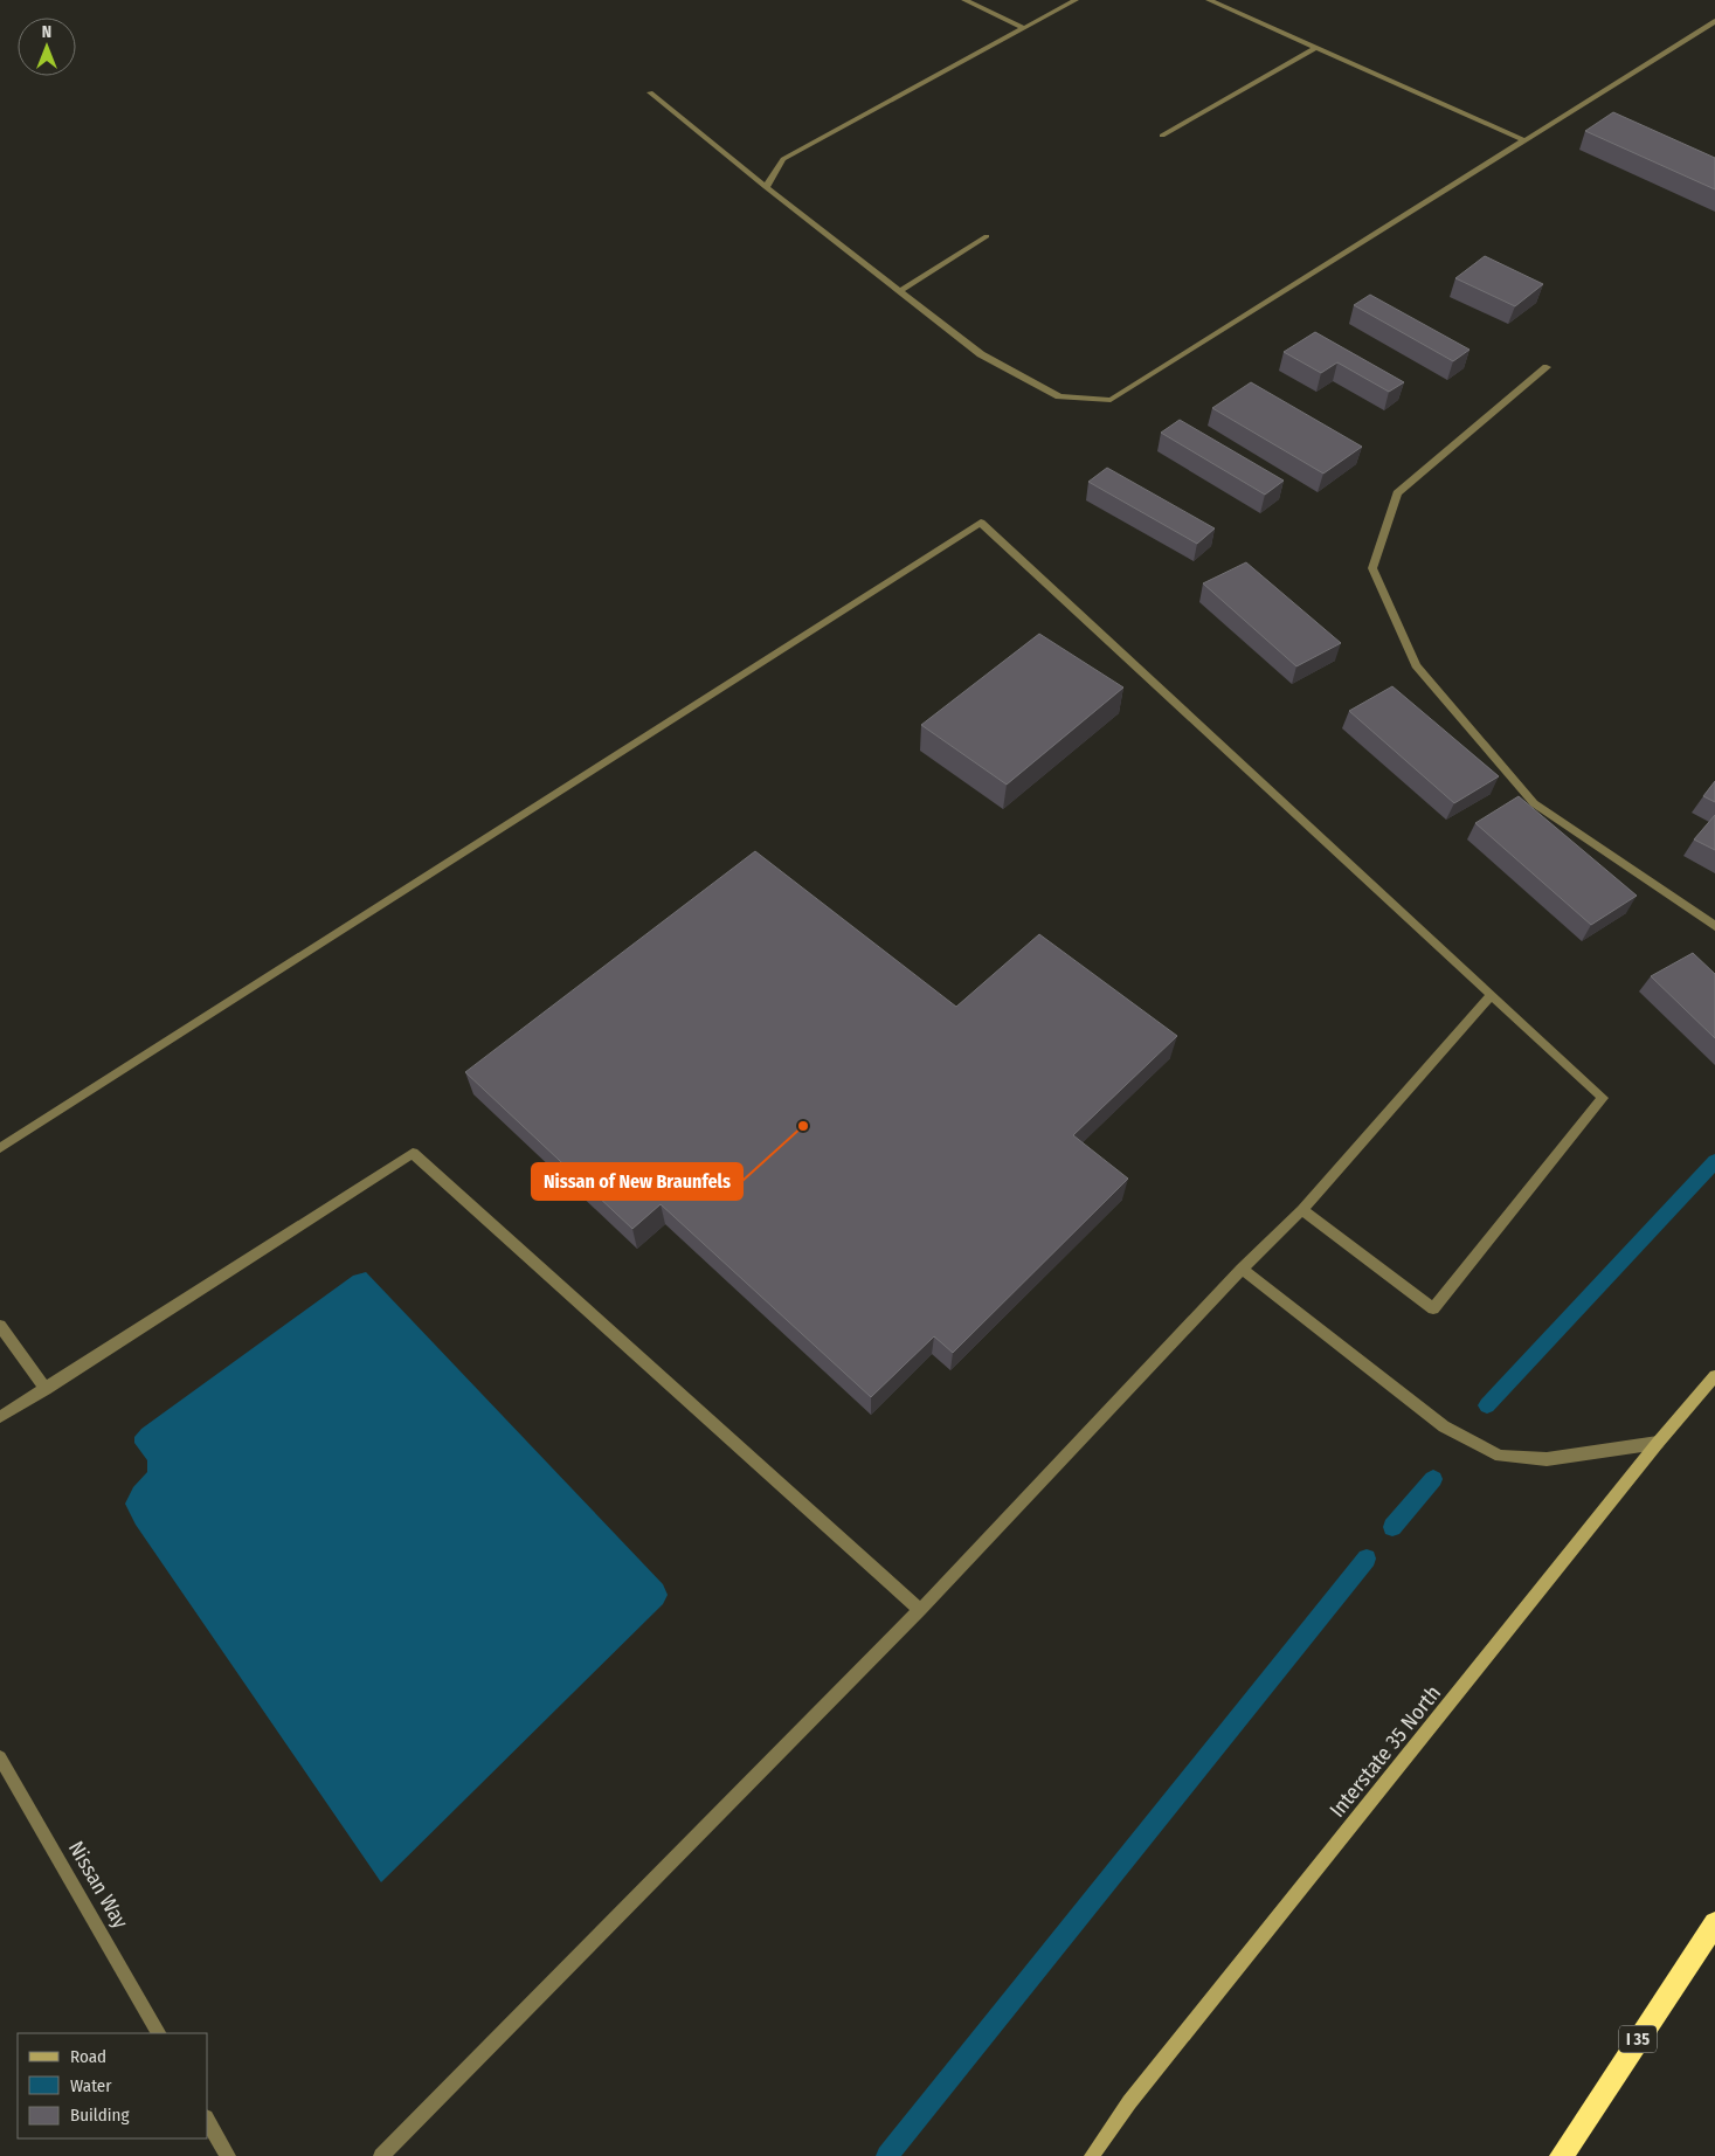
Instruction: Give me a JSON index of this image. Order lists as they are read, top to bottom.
{
  "streets": {
    "highway": ["I 35"],
    "main road": ["Interstate 35 North"],
    "street": ["Nissan Way"]
  },
  "places": ["Nissan of New Braunfels"],
  "legend": ["Road", "Water", "Building"],
  "north": "top"
}
